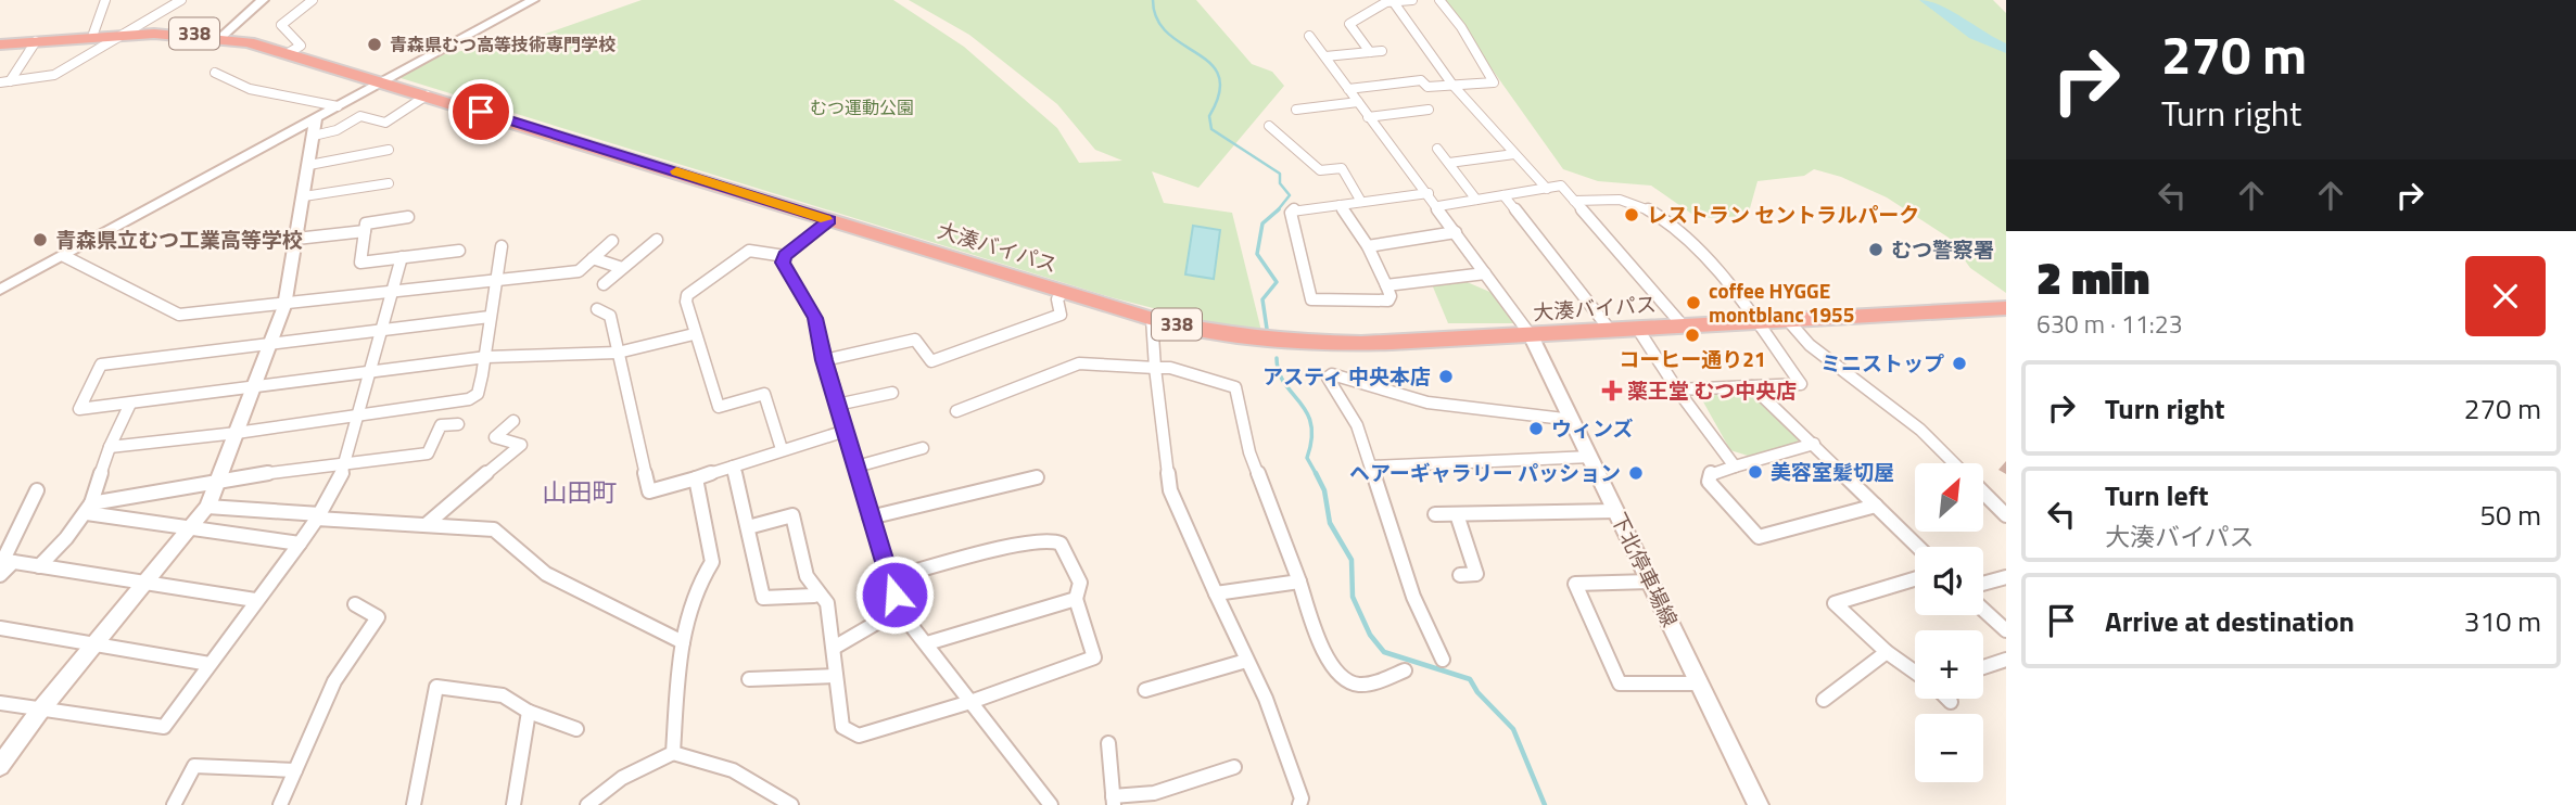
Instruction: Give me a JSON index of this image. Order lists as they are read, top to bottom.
{
  "streets": {
    "highway": ["338", "大湊バイパス"],
    "street": ["下北停車場線"]
  },
  "crossings": [
    ["大湊バイパス", "下北停車場線"]
  ],
  "districts": ["山田町"],
  "parks": ["むつ運動公園"],
  "places": {
    "other": [
      "青森県むつ高等技術専門学校",
      "レストラン セントラルパーク",
      "青森県立むつ工業高等学校",
      "むつ警察署",
      "coffee HYGGE montblanc 1955",
      "コーヒー通り21",
      "ミニストップ",
      "アスティ 中央本店",
      "ウィンズ",
      "美容室髪切屋",
      "ヘアーギャラリー パッション"
    ],
    "health": ["薬王堂 むつ中央店"]
  },
  "north": "top right",
  "page": {
    "turn": ["270 m", "Turn right"],
    "heading": ["2 min", "630 m · 11:23"],
    "list": [
      {
        "name": "Turn right",
        "value": "270 m"
      },
      {
        "name": "Turn left",
        "note": "大湊バイパス",
        "value": "50 m"
      },
      {
        "name": "Arrive at destination",
        "value": "310 m"
      }
    ],
    "map_buttons": ["+", "−"]
  }
}
